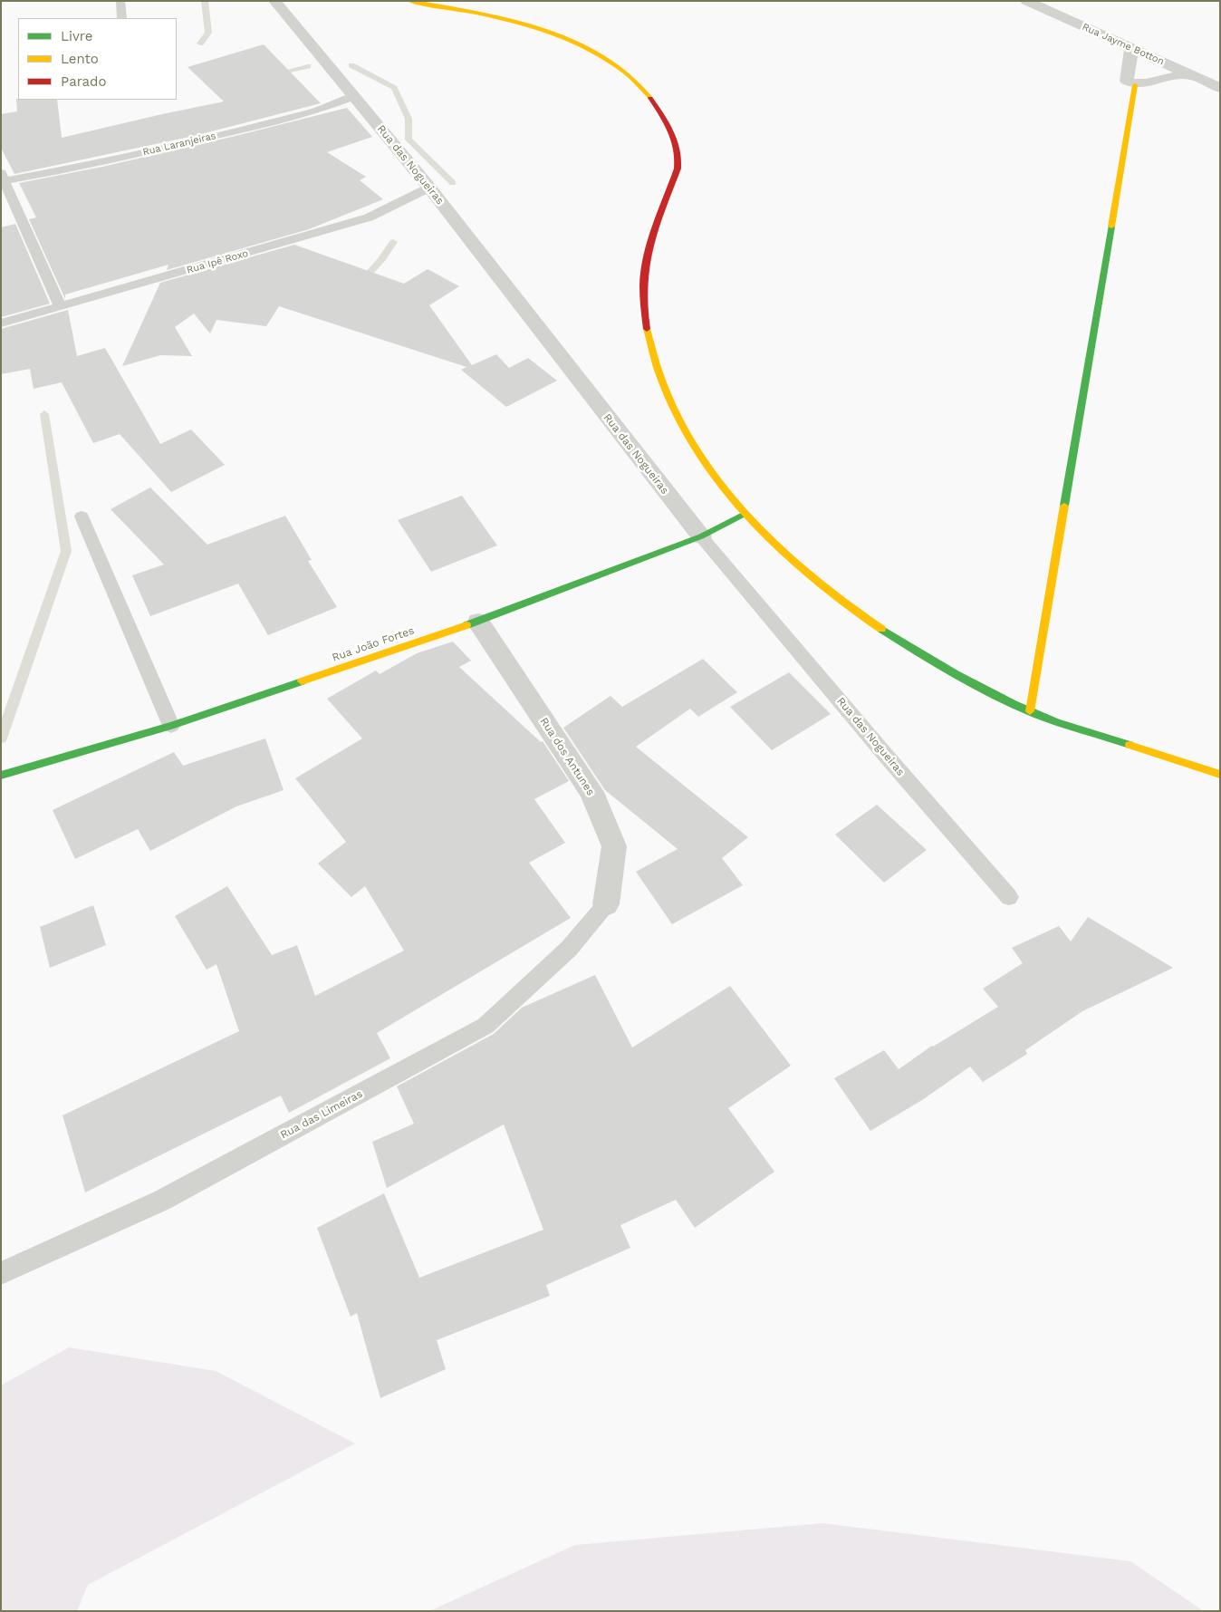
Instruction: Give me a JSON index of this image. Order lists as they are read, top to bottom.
{
  "streets": {
    "street": [
      "Rua Jayme Botton",
      "Rua das Nogueiras",
      "Rua João Fortes",
      "Rua dos Antunes"
    ],
    "lane": ["Rua Laranjeiras", "Rua Ipê Roxo", "Rua das Limeiras"]
  },
  "crossings": [
    ["Rua Laranjeiras", "Rua das Nogueiras"],
    ["Rua das Nogueiras", "Rua Ipê Roxo"],
    ["Rua das Nogueiras", "Rua João Fortes"],
    ["Rua João Fortes", "Rua dos Antunes"],
    ["Rua dos Antunes", "Rua das Limeiras"]
  ],
  "legend": ["Livre", "Lento", "Parado"]
}
